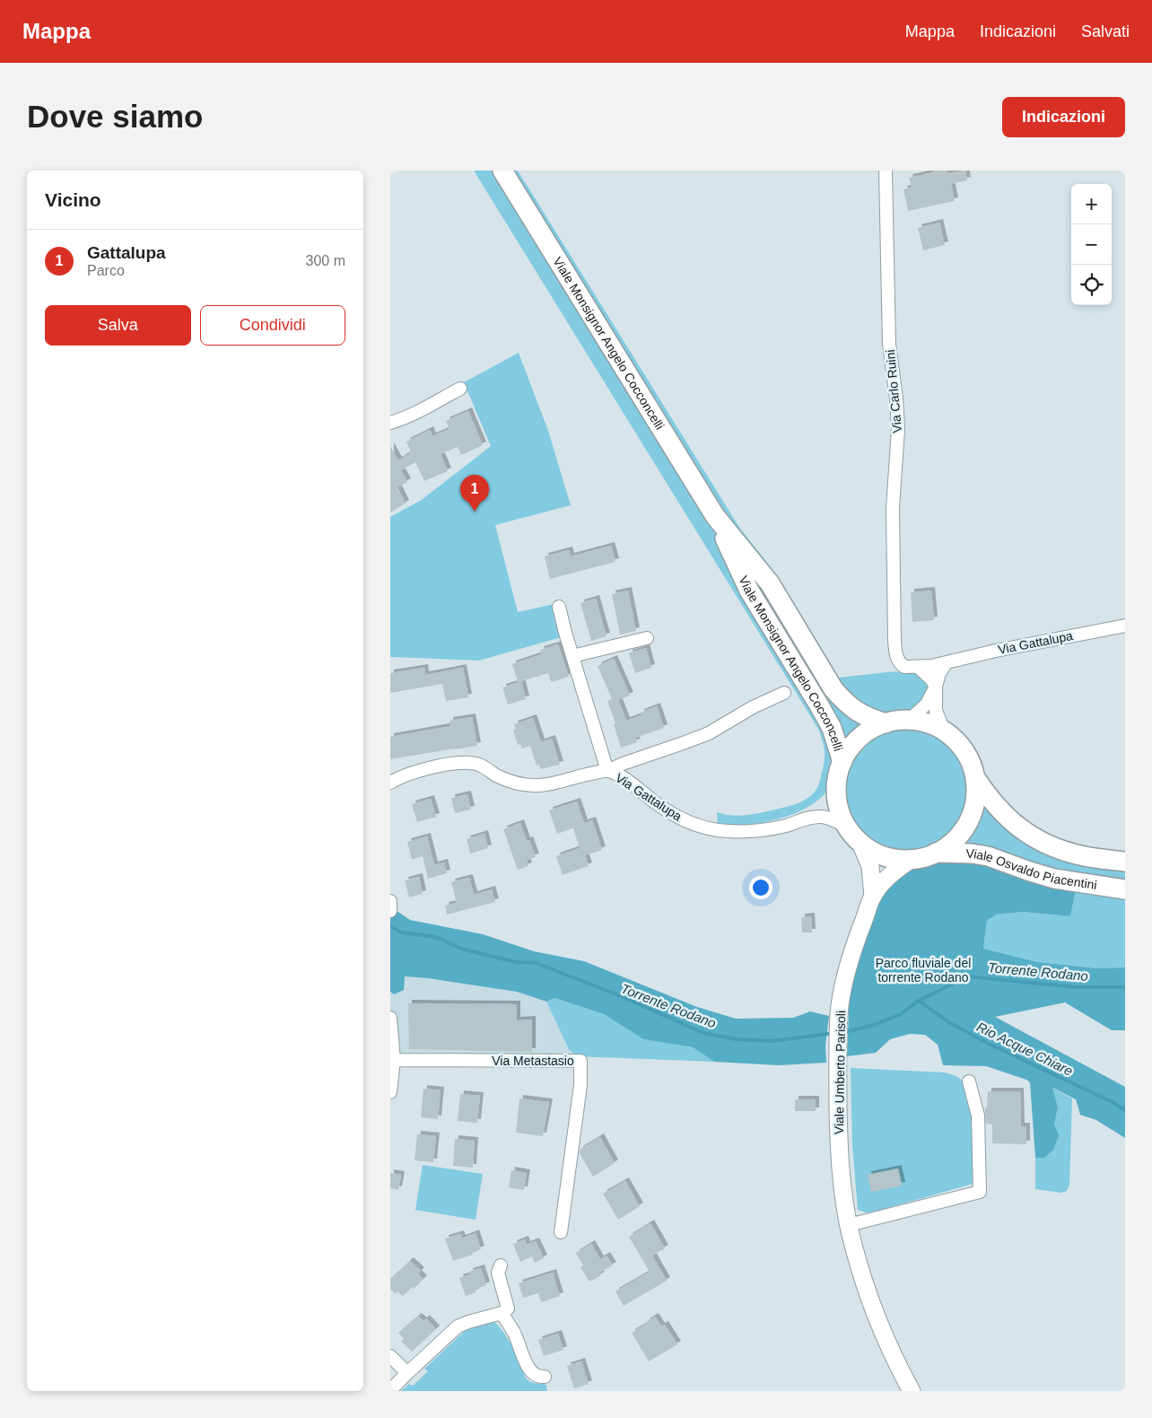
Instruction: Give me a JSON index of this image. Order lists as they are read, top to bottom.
{
  "streets": {
    "main road": ["Viale Monsignor Angelo Cocconcelli", "Viale Osvaldo Piacentini", "Viale Umberto Parisoli"],
    "street": ["Via Carlo Ruini", "Via Gattalupa", "Via Metastasio"]
  },
  "crossings": [
    ["Viale Monsignor Angelo Cocconcelli", "Via Gattalupa"],
    ["Viale Monsignor Angelo Cocconcelli", "Viale Osvaldo Piacentini"],
    ["Viale Monsignor Angelo Cocconcelli", "Viale Umberto Parisoli"],
    ["Via Carlo Ruini", "Via Gattalupa"],
    ["Via Gattalupa", "Viale Osvaldo Piacentini"],
    ["Via Gattalupa", "Viale Umberto Parisoli"],
    ["Viale Osvaldo Piacentini", "Viale Umberto Parisoli"]
  ],
  "water": ["Torrente Rodano", "Rio Acque Chiare"],
  "parks": ["Parco fluviale del torrente Rodano"],
  "page": {
    "header": "Mappa",
    "nav": ["Mappa", "Indicazioni", "Salvati"],
    "buttons": [
      "Indicazioni",
      ["Salva", "Condividi"]
    ],
    "title": "Dove siamo",
    "heading": "Vicino",
    "map_buttons": ["+", "−"],
    "list": [
      {
        "mark": "1",
        "name": "Gattalupa",
        "note": "Parco",
        "value": "300 m"
      }
    ],
    "pins": "1"
  }
}
